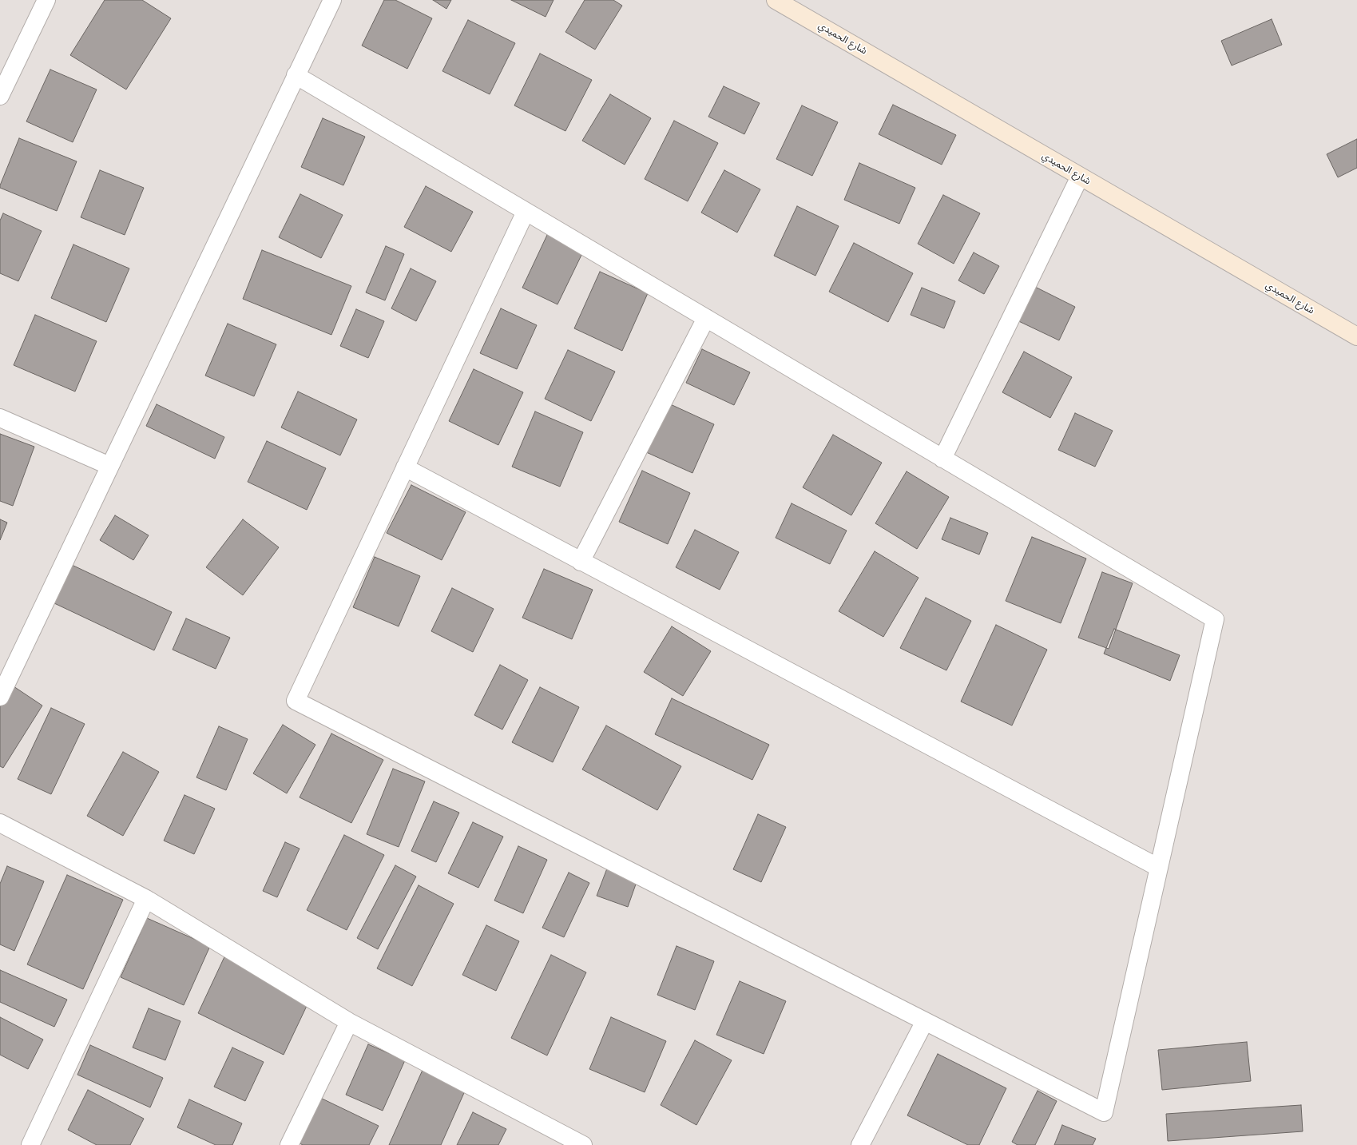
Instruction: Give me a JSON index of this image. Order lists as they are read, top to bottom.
{
  "streets": {
    "street": ["شارع الحميدي"]
  }
}
